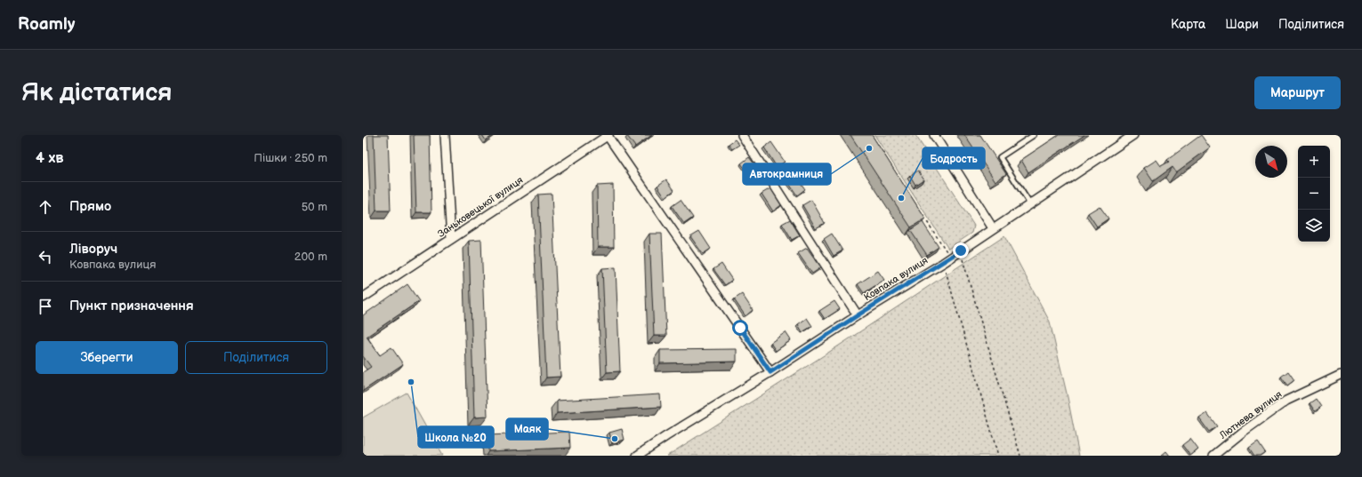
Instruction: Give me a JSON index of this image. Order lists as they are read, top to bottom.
{
  "streets": {
    "street": ["Заньковецької вулиця", "Ковпака вулиця", "Лютнева вулиця"]
  },
  "places": [
    "Автокрамниця",
    "Бодрость",
    "Школа №20",
    "Маяк"
  ],
  "north": "bottom right",
  "page": {
    "header": "Roamly",
    "nav": ["Карта", "Шари", "Поділитися"],
    "buttons": [
      "Маршрут",
      ["Зберегти", "Поділитися"]
    ],
    "title": "Як дістатися",
    "heading": ["4 хв", "Пішки · 250 m"],
    "map_buttons": ["+", "−"],
    "list": [
      ["Прямо", "50 m"],
      ["Ліворуч", "Ковпака вулиця", "200 m"],
      "Пункт призначення"
    ]
  }
}
